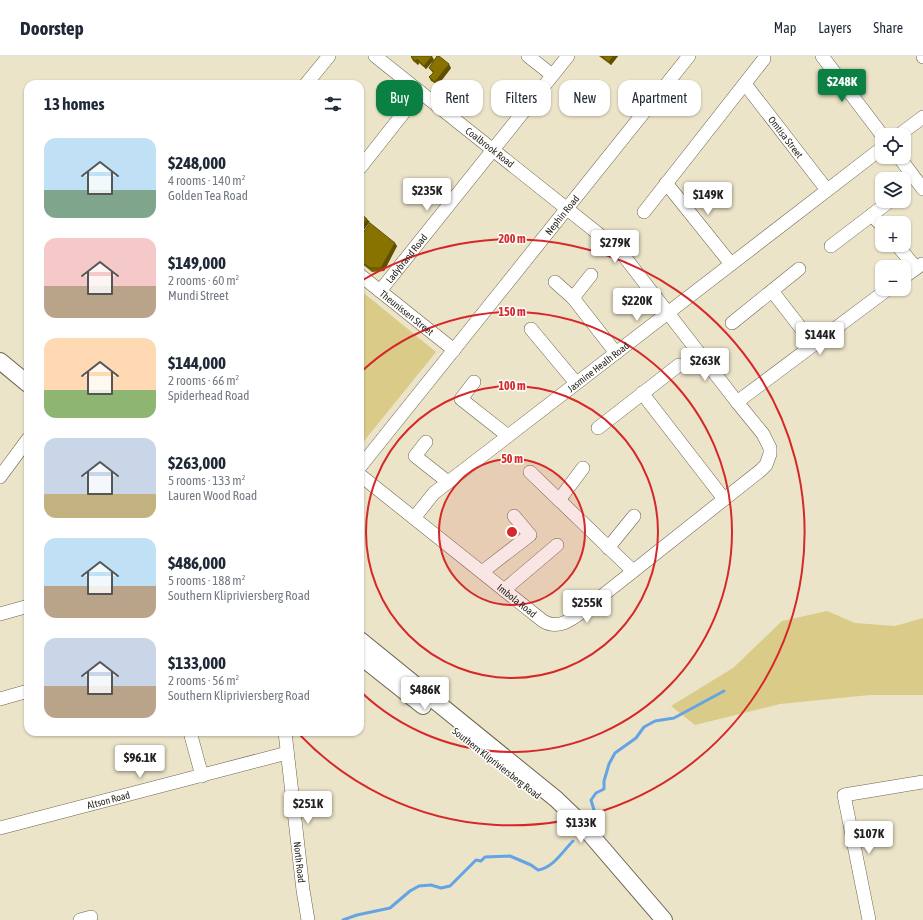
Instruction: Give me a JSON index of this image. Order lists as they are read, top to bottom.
{
  "streets": {
    "main road": ["Southern Klipriviersberg Road"],
    "street": [
      "Omtisa Street",
      "Coalbrook Road",
      "Nephin Road",
      "Ladybrand Road",
      "Theunissen Street",
      "Jasmine Healh Road",
      "Imbola Road",
      "Altson Road",
      "North Road"
    ]
  },
  "crossings": [
    ["Omtisa Street", "Jasmine Healh Road"],
    ["Coalbrook Road", "Nephin Road"],
    ["Coalbrook Road", "Ladybrand Road"],
    ["Coalbrook Road", "Jasmine Healh Road"],
    ["Coalbrook Road", "Imbola Road"],
    ["Nephin Road", "Theunissen Street"],
    ["Ladybrand Road", "Theunissen Street"],
    ["Jasmine Healh Road", "Imbola Road"],
    ["Altson Road", "North Road"]
  ],
  "page": {
    "header": "Doorstep",
    "nav": ["Map", "Layers", "Share"],
    "price": [
      "$248K",
      "$235K",
      "$149K",
      "$279K",
      "$220K",
      "$144K",
      "$263K",
      "$255K",
      "$486K",
      "$96.1K",
      "$251K",
      "$133K",
      "$107K"
    ],
    "chip": [
      "Buy",
      "Rent",
      "Filters",
      "New",
      "Apartment"
    ],
    "heading": "13 homes",
    "map_buttons": ["+", "−"],
    "list": [
      {
        "name": "$248,000",
        "note": "4 rooms · 140 m² · Golden Tea Road"
      },
      {
        "name": "$149,000",
        "note": "2 rooms · 60 m² · Mundi Street"
      },
      {
        "name": "$144,000",
        "note": "2 rooms · 66 m² · Spiderhead Road"
      },
      {
        "name": "$263,000",
        "note": "5 rooms · 133 m² · Lauren Wood Road"
      },
      {
        "name": "$486,000",
        "note": "5 rooms · 188 m² · Southern Klipriviersberg Road"
      },
      {
        "name": "$133,000",
        "note": "2 rooms · 56 m² · Southern Klipriviersberg Road"
      }
    ]
  },
  "rings": [
    "200 m",
    "150 m",
    "100 m",
    "50 m"
  ]
}
